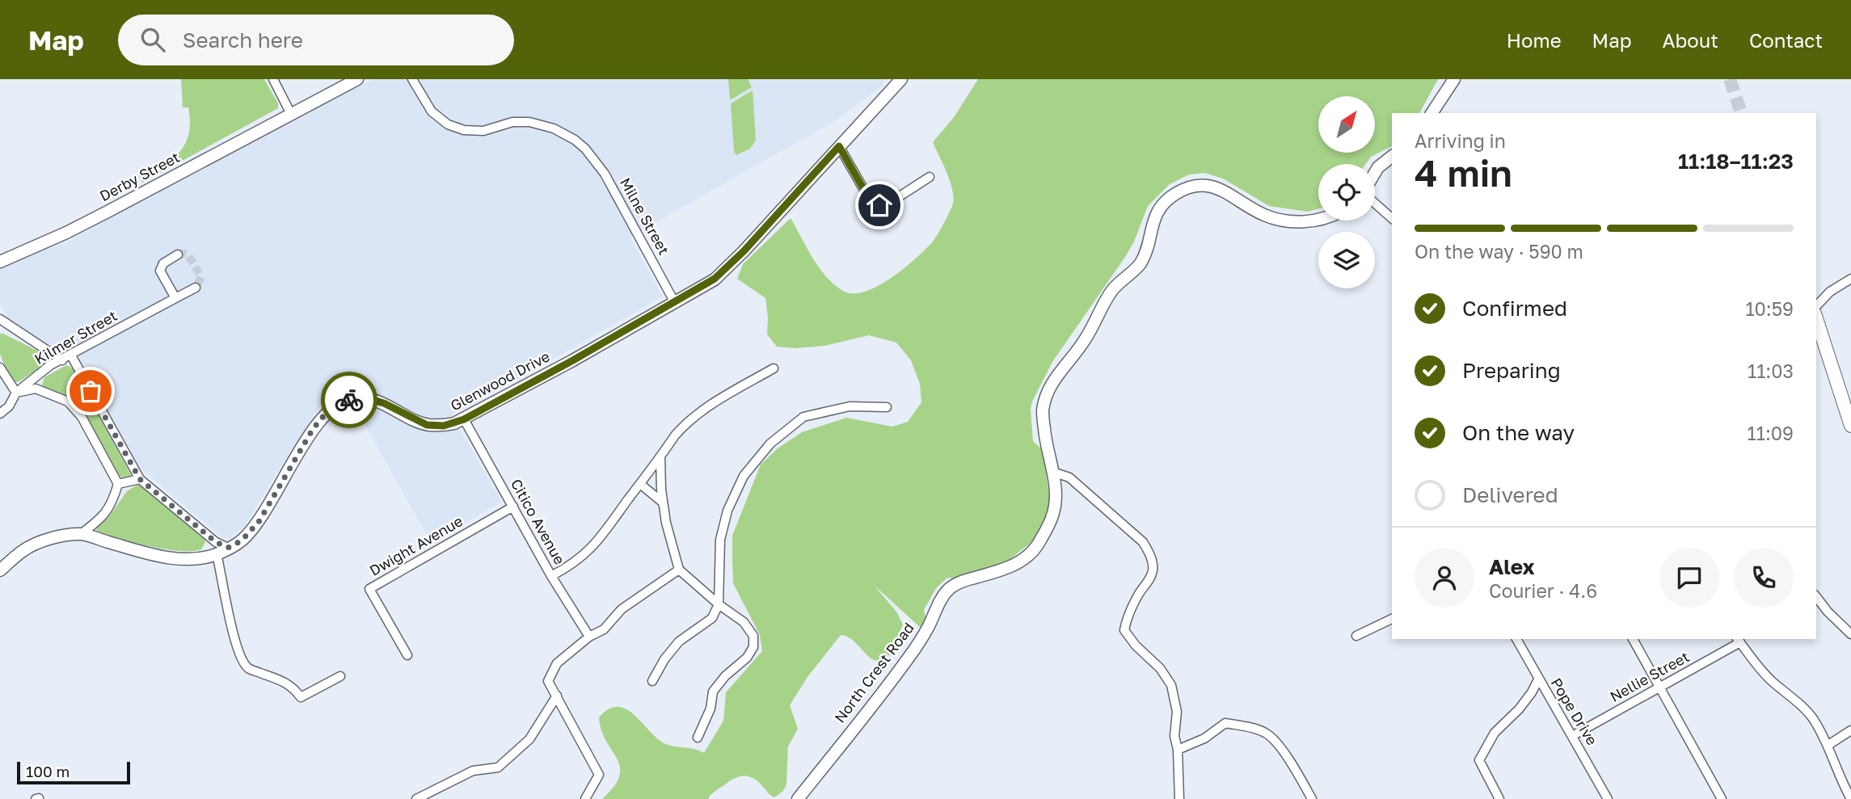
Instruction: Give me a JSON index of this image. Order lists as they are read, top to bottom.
{
  "streets": {
    "street": [
      "Derby Street",
      "Milne Street",
      "Kilmer Street",
      "Glenwood Drive",
      "Citico Avenue",
      "Dwight Avenue",
      "North Crest Road",
      "Nellie Street",
      "Pope Drive"
    ]
  },
  "crossings": [
    ["Milne Street", "Glenwood Drive"],
    ["Glenwood Drive", "Citico Avenue"],
    ["Citico Avenue", "Dwight Avenue"],
    ["Nellie Street", "Pope Drive"]
  ],
  "scale_bar": "100 m",
  "north": "top right",
  "page": {
    "header": "Map",
    "search": "Search here",
    "nav": [
      "Home",
      "Map",
      "About",
      "Contact"
    ],
    "heading": ["4 min", "Arriving in", "11:18–11:23"],
    "panel": ["Alex", "Courier · 4.6"],
    "bar": "On the way · 590 m",
    "list": [
      ["Confirmed", "10:59"],
      ["Preparing", "11:03"],
      ["On the way", "11:09"],
      "Delivered"
    ],
    "scale": "100 m"
  }
}
